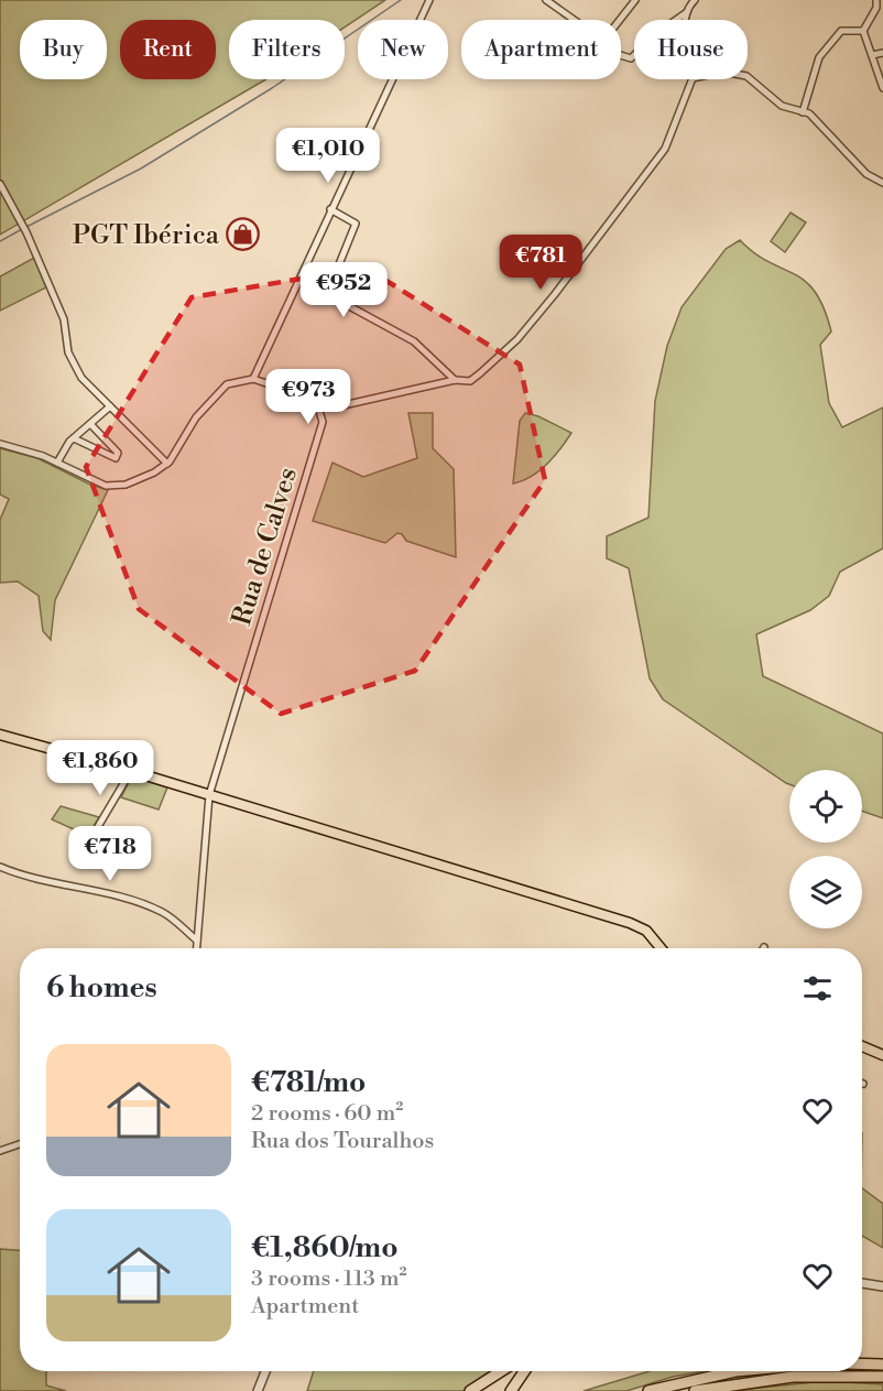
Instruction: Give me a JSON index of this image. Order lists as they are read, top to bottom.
{
  "streets": {
    "street": ["Rua de Calves"]
  },
  "places": {
    "shop": ["PGT Ibérica"]
  },
  "page": {
    "chip": [
      "Buy",
      "Rent",
      "Filters",
      "New",
      "Apartment",
      "House"
    ],
    "price": [
      "€1,010",
      "€781",
      "€952",
      "€973",
      "€1,860",
      "€718"
    ],
    "heading": "6 homes",
    "list": [
      {
        "name": "€781/mo",
        "note": "2 rooms · 60 m² · Rua dos Touralhos"
      },
      {
        "name": "€1,860/mo",
        "note": "3 rooms · 113 m² · Apartment"
      }
    ]
  }
}
